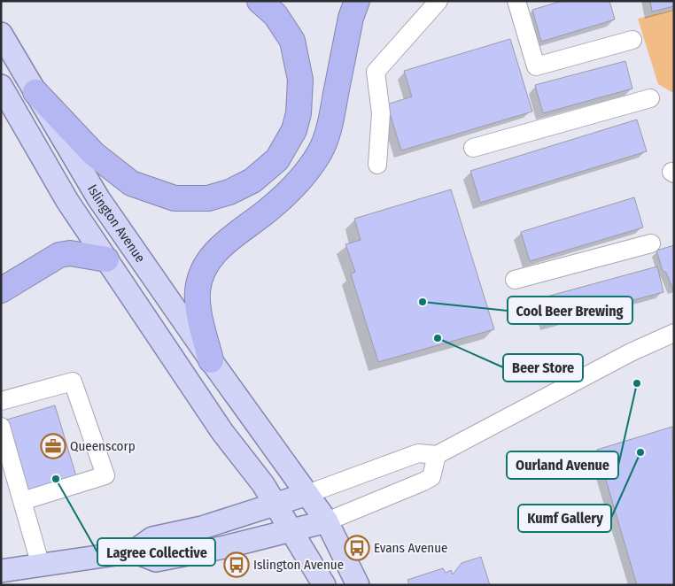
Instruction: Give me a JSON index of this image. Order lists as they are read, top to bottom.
{
  "streets": {
    "main road": ["Islington Avenue"]
  },
  "places": {
    "other": [
      "Cool Beer Brewing",
      "Beer Store",
      "Ourland Avenue",
      "Kumf Gallery",
      "Lagree Collective"
    ],
    "office": ["Queenscorp"],
    "bus stop": ["Evans Avenue", "Islington Avenue"]
  }
}
